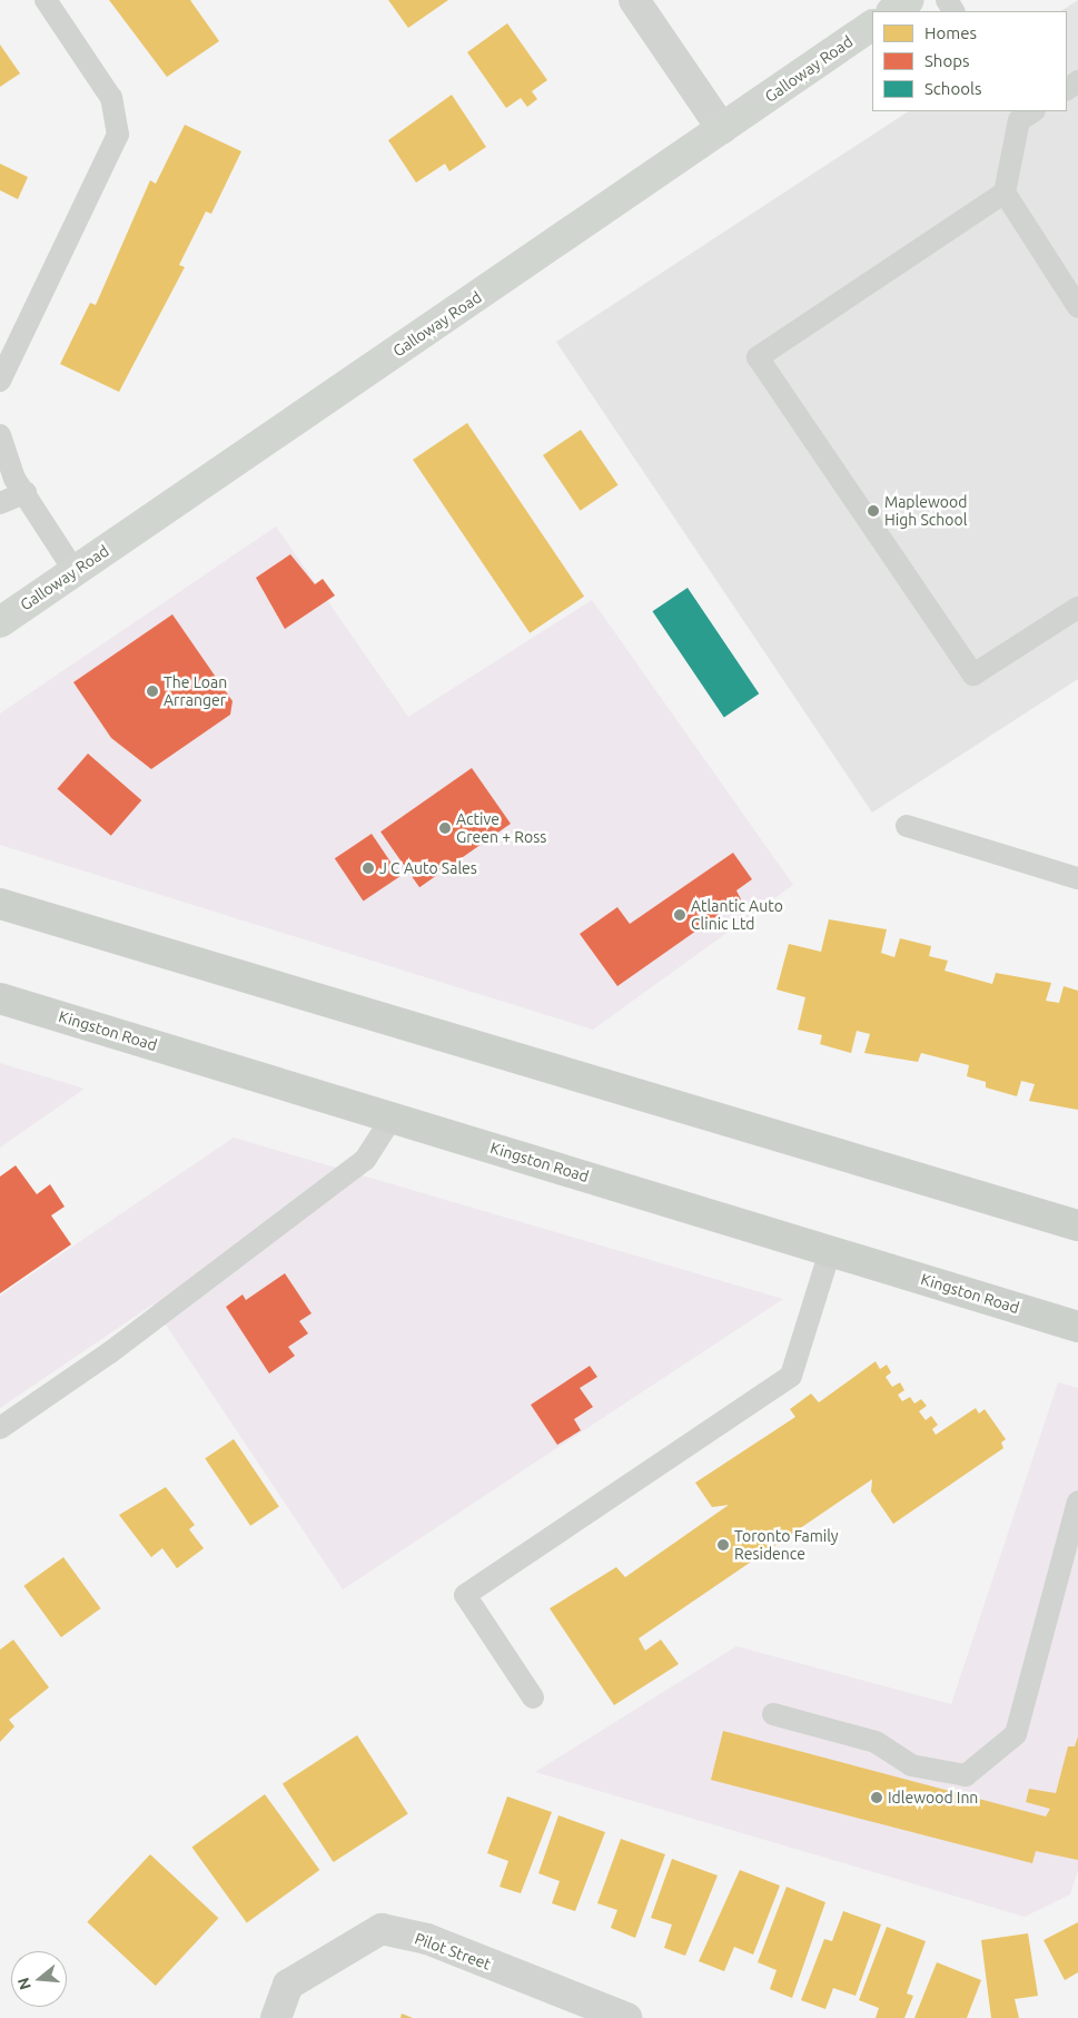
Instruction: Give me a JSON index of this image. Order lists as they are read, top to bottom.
{
  "streets": {
    "main road": ["Kingston Road"],
    "street": ["Galloway Road", "Pilot Street"]
  },
  "places": [
    "Maplewood High School",
    "The Loan Arranger",
    "Active Green + Ross",
    "J C Auto Sales",
    "Atlantic Auto Clinic Ltd",
    "Toronto Family Residence",
    "Idlewood Inn"
  ],
  "legend": ["Homes", "Shops", "Schools"],
  "north": "left"
}
